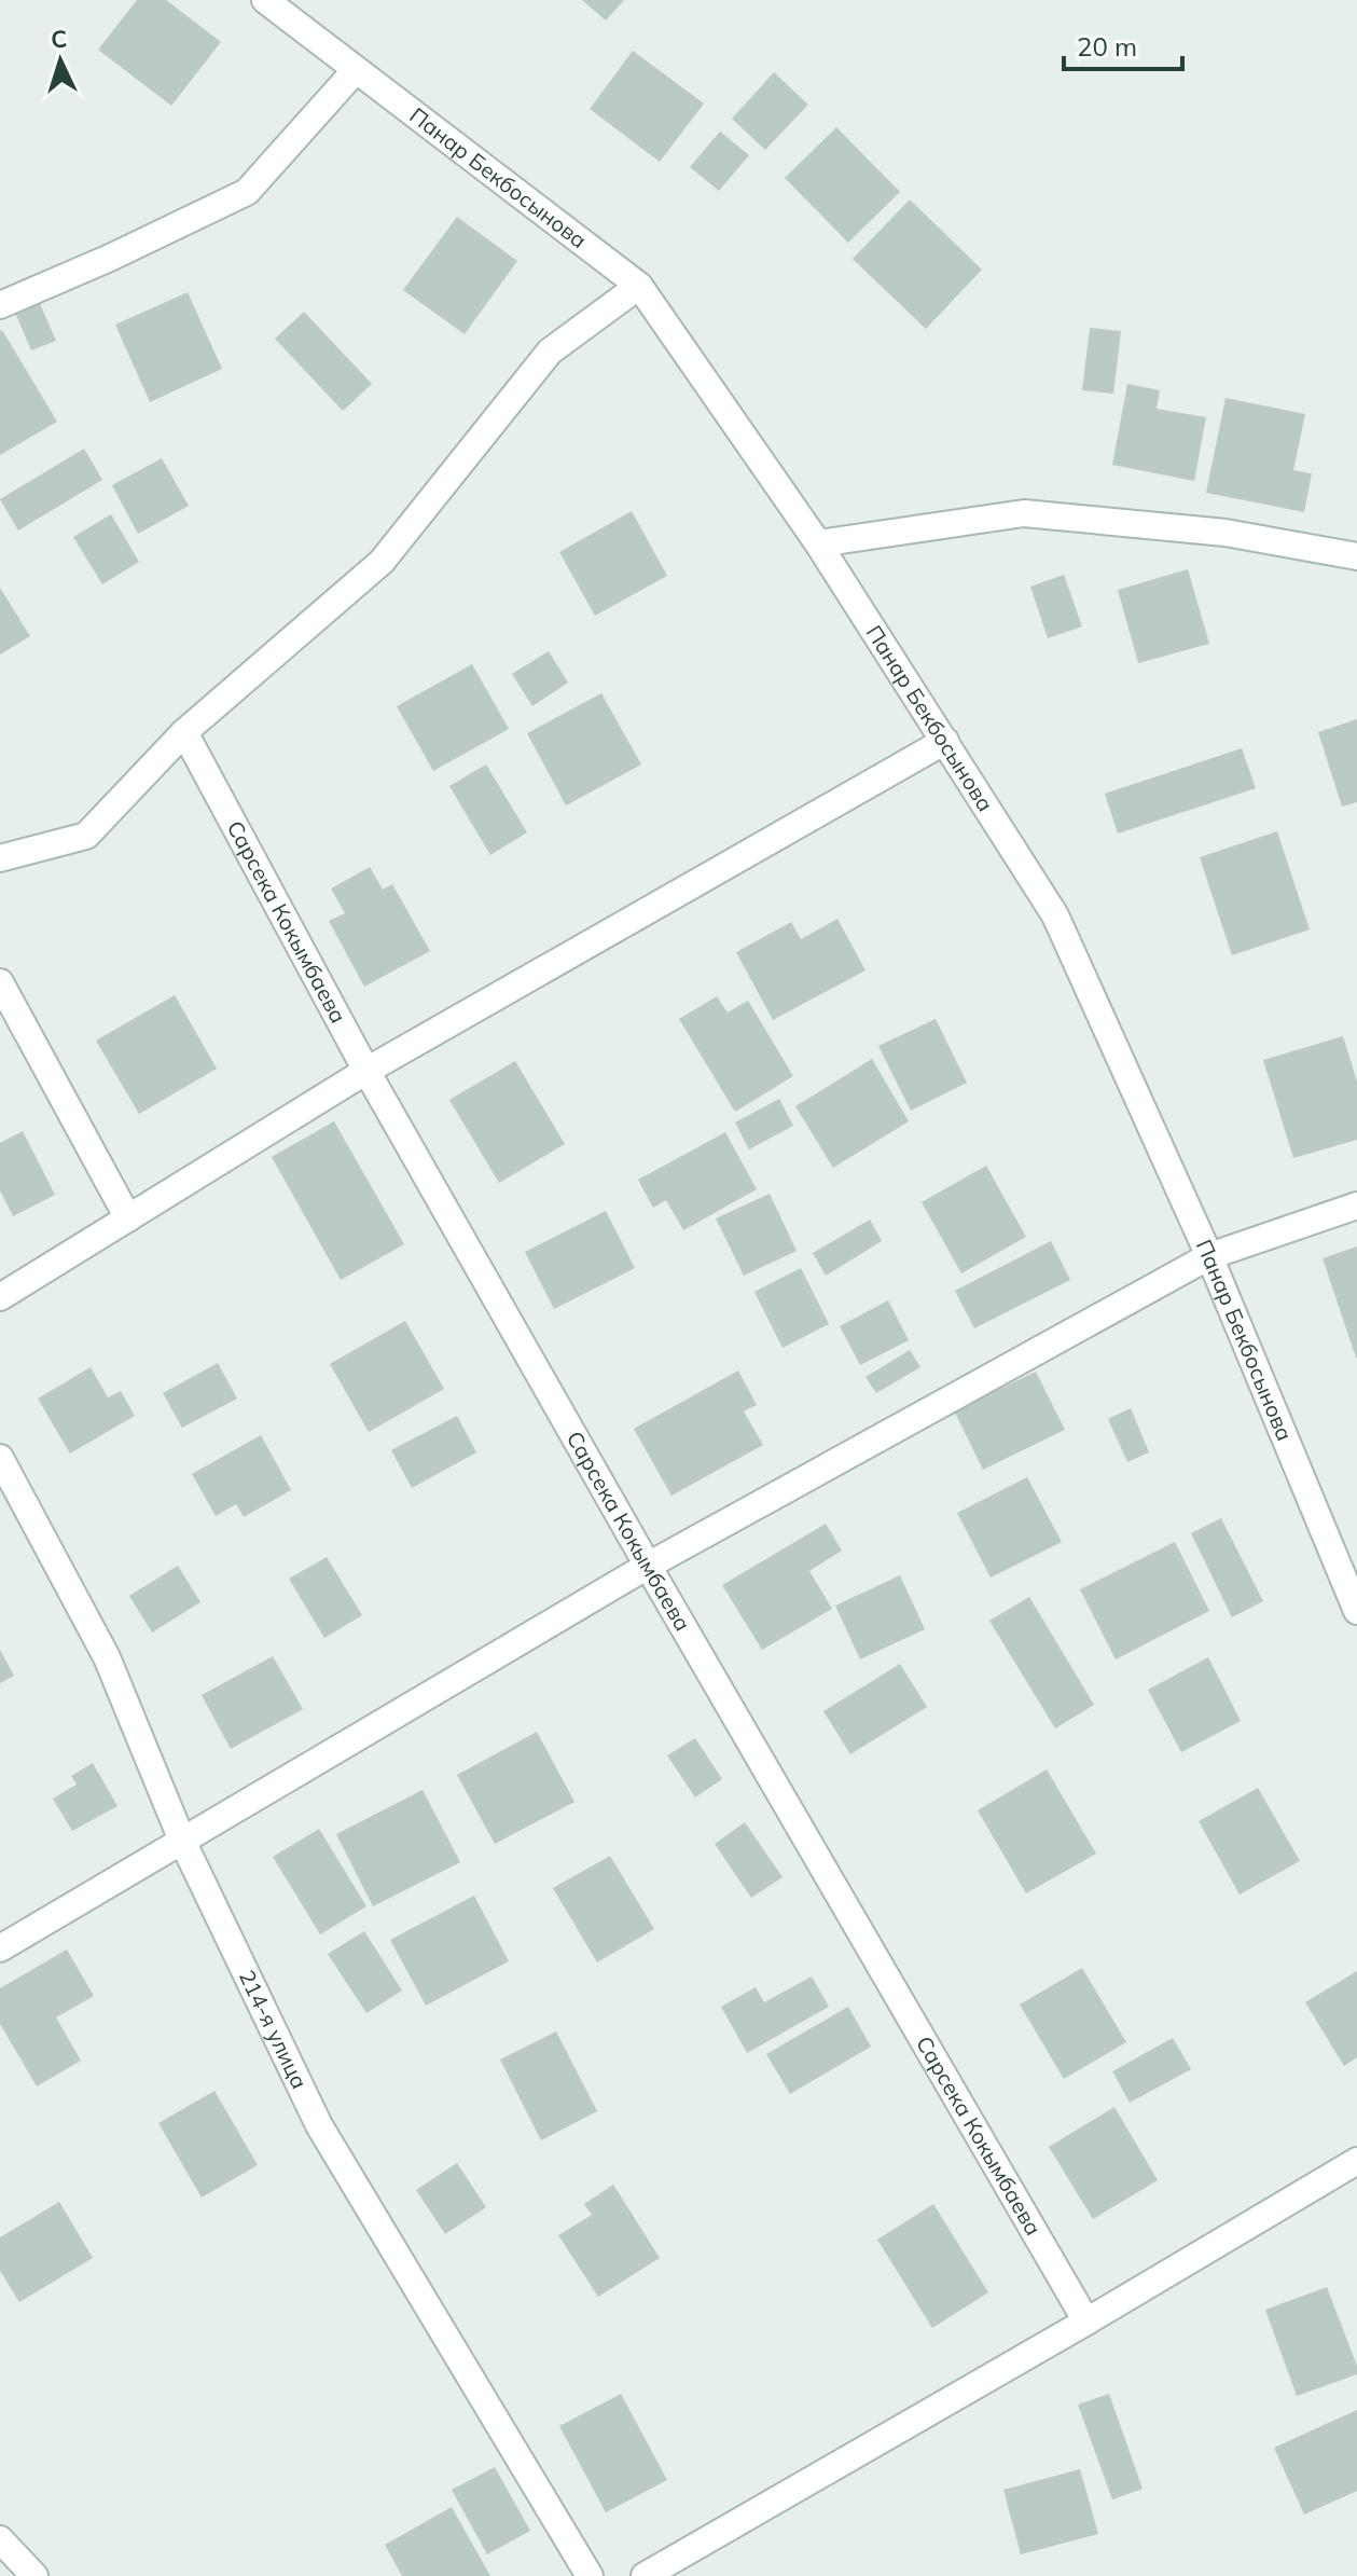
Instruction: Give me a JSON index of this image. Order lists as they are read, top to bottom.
{
  "streets": {
    "street": ["Панар Бекбосынова", "Сарсека Кокымбаева", "214-я улица"]
  },
  "scale_bar": "20 m",
  "north": "top"
}
